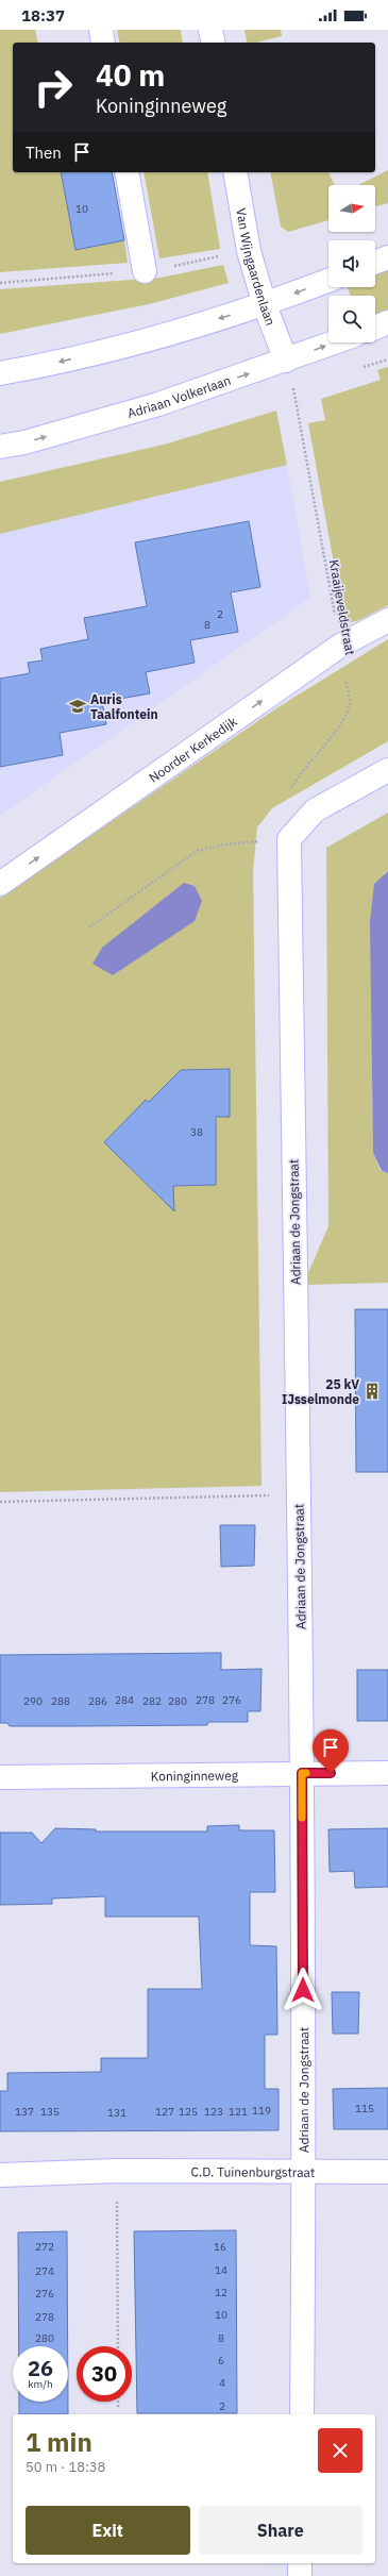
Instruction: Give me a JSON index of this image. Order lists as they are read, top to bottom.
{
  "streets": {
    "street": [
      "Van Wijngaardenlaan",
      "Adriaan Volkerlaan",
      "Noorder Kerkedijk",
      "Adriaan de Jongstraat",
      "Koninginneweg",
      "C.D. Tuinenburgstraat"
    ],
    "path": ["Kraaijeveldstraat"]
  },
  "crossings": [
    ["Van Wijngaardenlaan", "Adriaan Volkerlaan"],
    ["Van Wijngaardenlaan", "Kraaijeveldstraat"],
    ["Adriaan Volkerlaan", "Kraaijeveldstraat"],
    ["Kraaijeveldstraat", "Noorder Kerkedijk"],
    ["Adriaan de Jongstraat", "Koninginneweg"],
    ["Adriaan de Jongstraat", "C.D. Tuinenburgstraat"]
  ],
  "one_way": ["Noorder Kerkedijk"],
  "places": {
    "school or university": ["Auris Taalfontein"],
    "building": ["25 kV IJsselmonde"]
  },
  "house_numbers": [
    "10",
    "2",
    "8",
    "38",
    "284",
    "278",
    "276",
    "290",
    "288",
    "286",
    "282",
    "280",
    "115",
    "119",
    "137",
    "135",
    "127",
    "125",
    "123",
    "121",
    "131",
    "272",
    "16",
    "14",
    "274",
    "12",
    "276",
    "10",
    "278",
    "280",
    "8",
    "6",
    "4",
    "2"
  ],
  "north": "right",
  "page": {
    "status": "18:37",
    "turn": ["40 m", "Koninginneweg"],
    "then": "Then",
    "speed": "26 km/h",
    "limit": "30",
    "heading": ["1 min", "50 m · 18:38"],
    "buttons": ["Exit", "Share"]
  }
}
